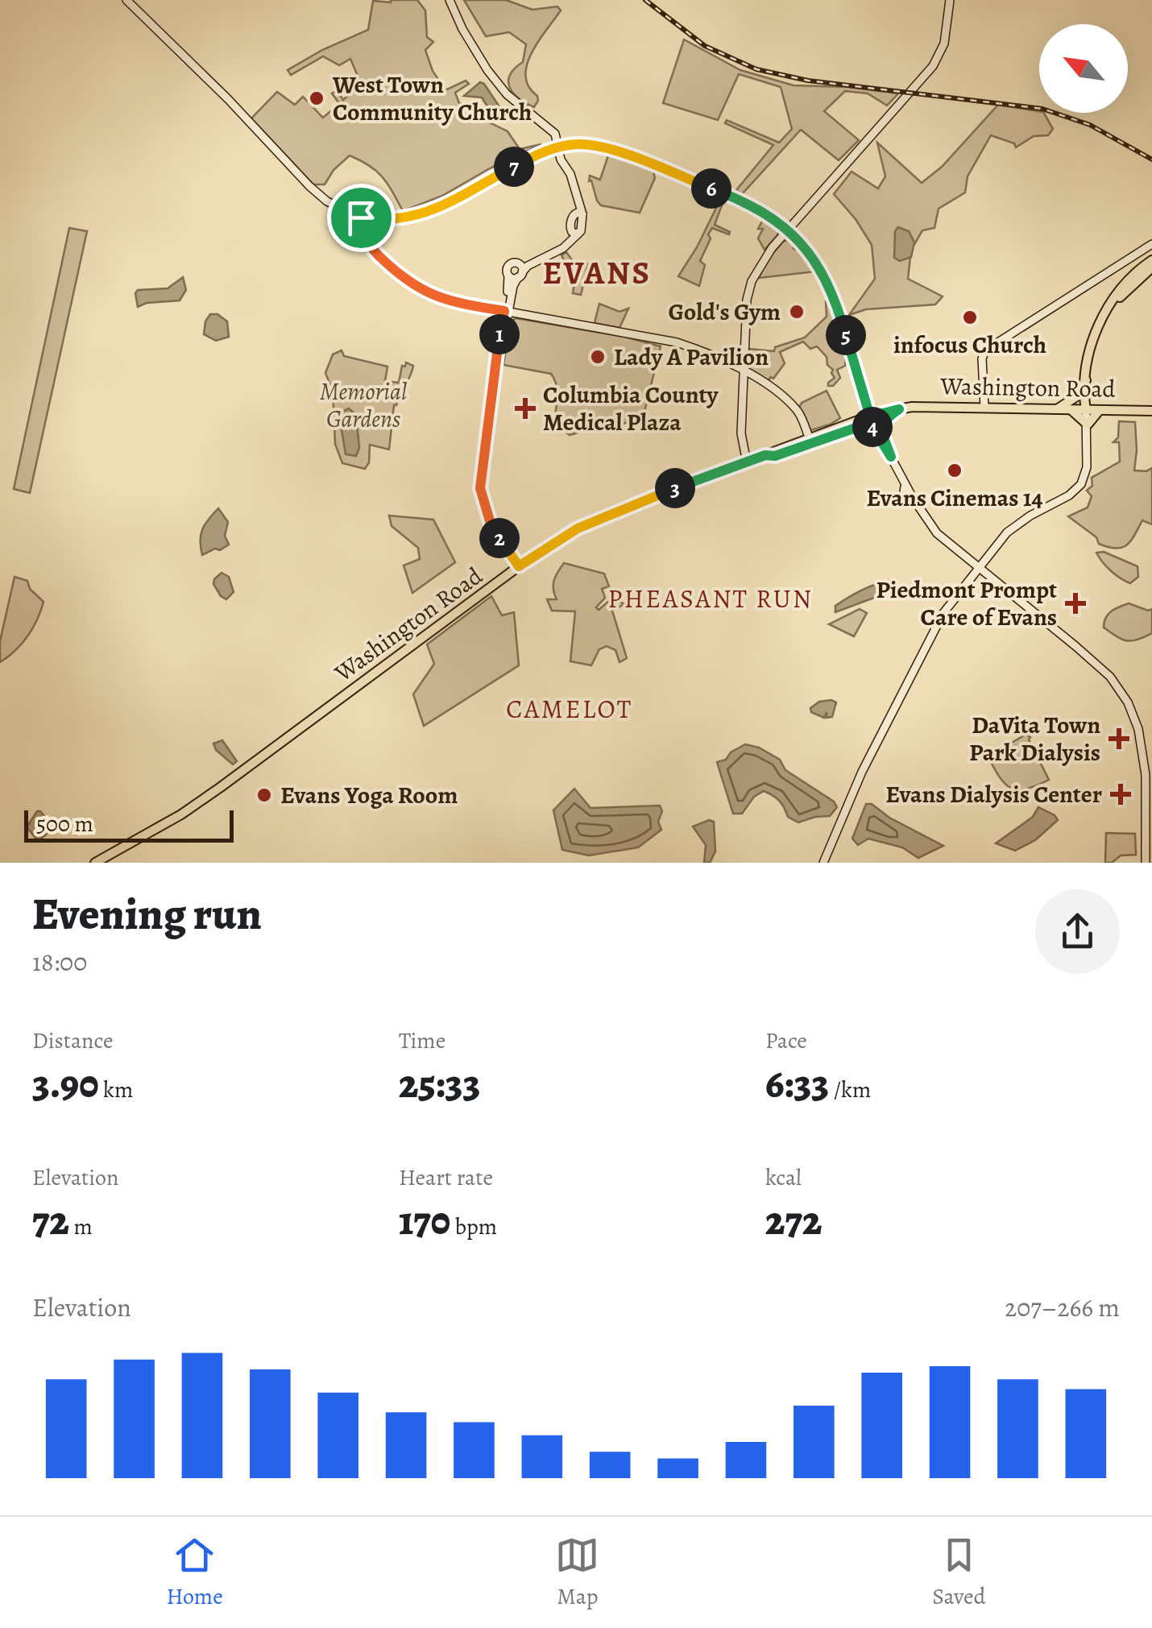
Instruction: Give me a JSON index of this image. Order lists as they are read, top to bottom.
{
  "streets": {
    "main road": ["Washington Road"]
  },
  "districts": ["EVANS", "PHEASANT RUN", "CAMELOT"],
  "parks": ["Memorial Gardens"],
  "places": {
    "other": [
      "West Town Community Church",
      "Gold's Gym",
      "infocus Church",
      "Lady A Pavilion",
      "Evans Cinemas 14",
      "Evans Yoga Room"
    ],
    "health": [
      "Columbia County Medical Plaza",
      "Piedmont Prompt Care of Evans",
      "DaVita Town Park Dialysis",
      "Evans Dialysis Center"
    ]
  },
  "scale_bar": "500 m",
  "north": "top left",
  "page": {
    "pins": [
      "7",
      "6",
      "1",
      "5",
      "4",
      "3",
      "2"
    ],
    "scale": "500 m",
    "heading": ["Evening run", "18:00"],
    "stats": [
      ["Distance", "3.90 km"],
      ["Time", "25:33"],
      ["Pace", "6:33 /km"],
      ["Elevation", "72 m"],
      ["Heart rate", "170 bpm"],
      ["kcal", "272"]
    ],
    "chart": ["Elevation", "207–266 m"],
    "tabs": ["Home", "Map", "Saved"]
  }
}
